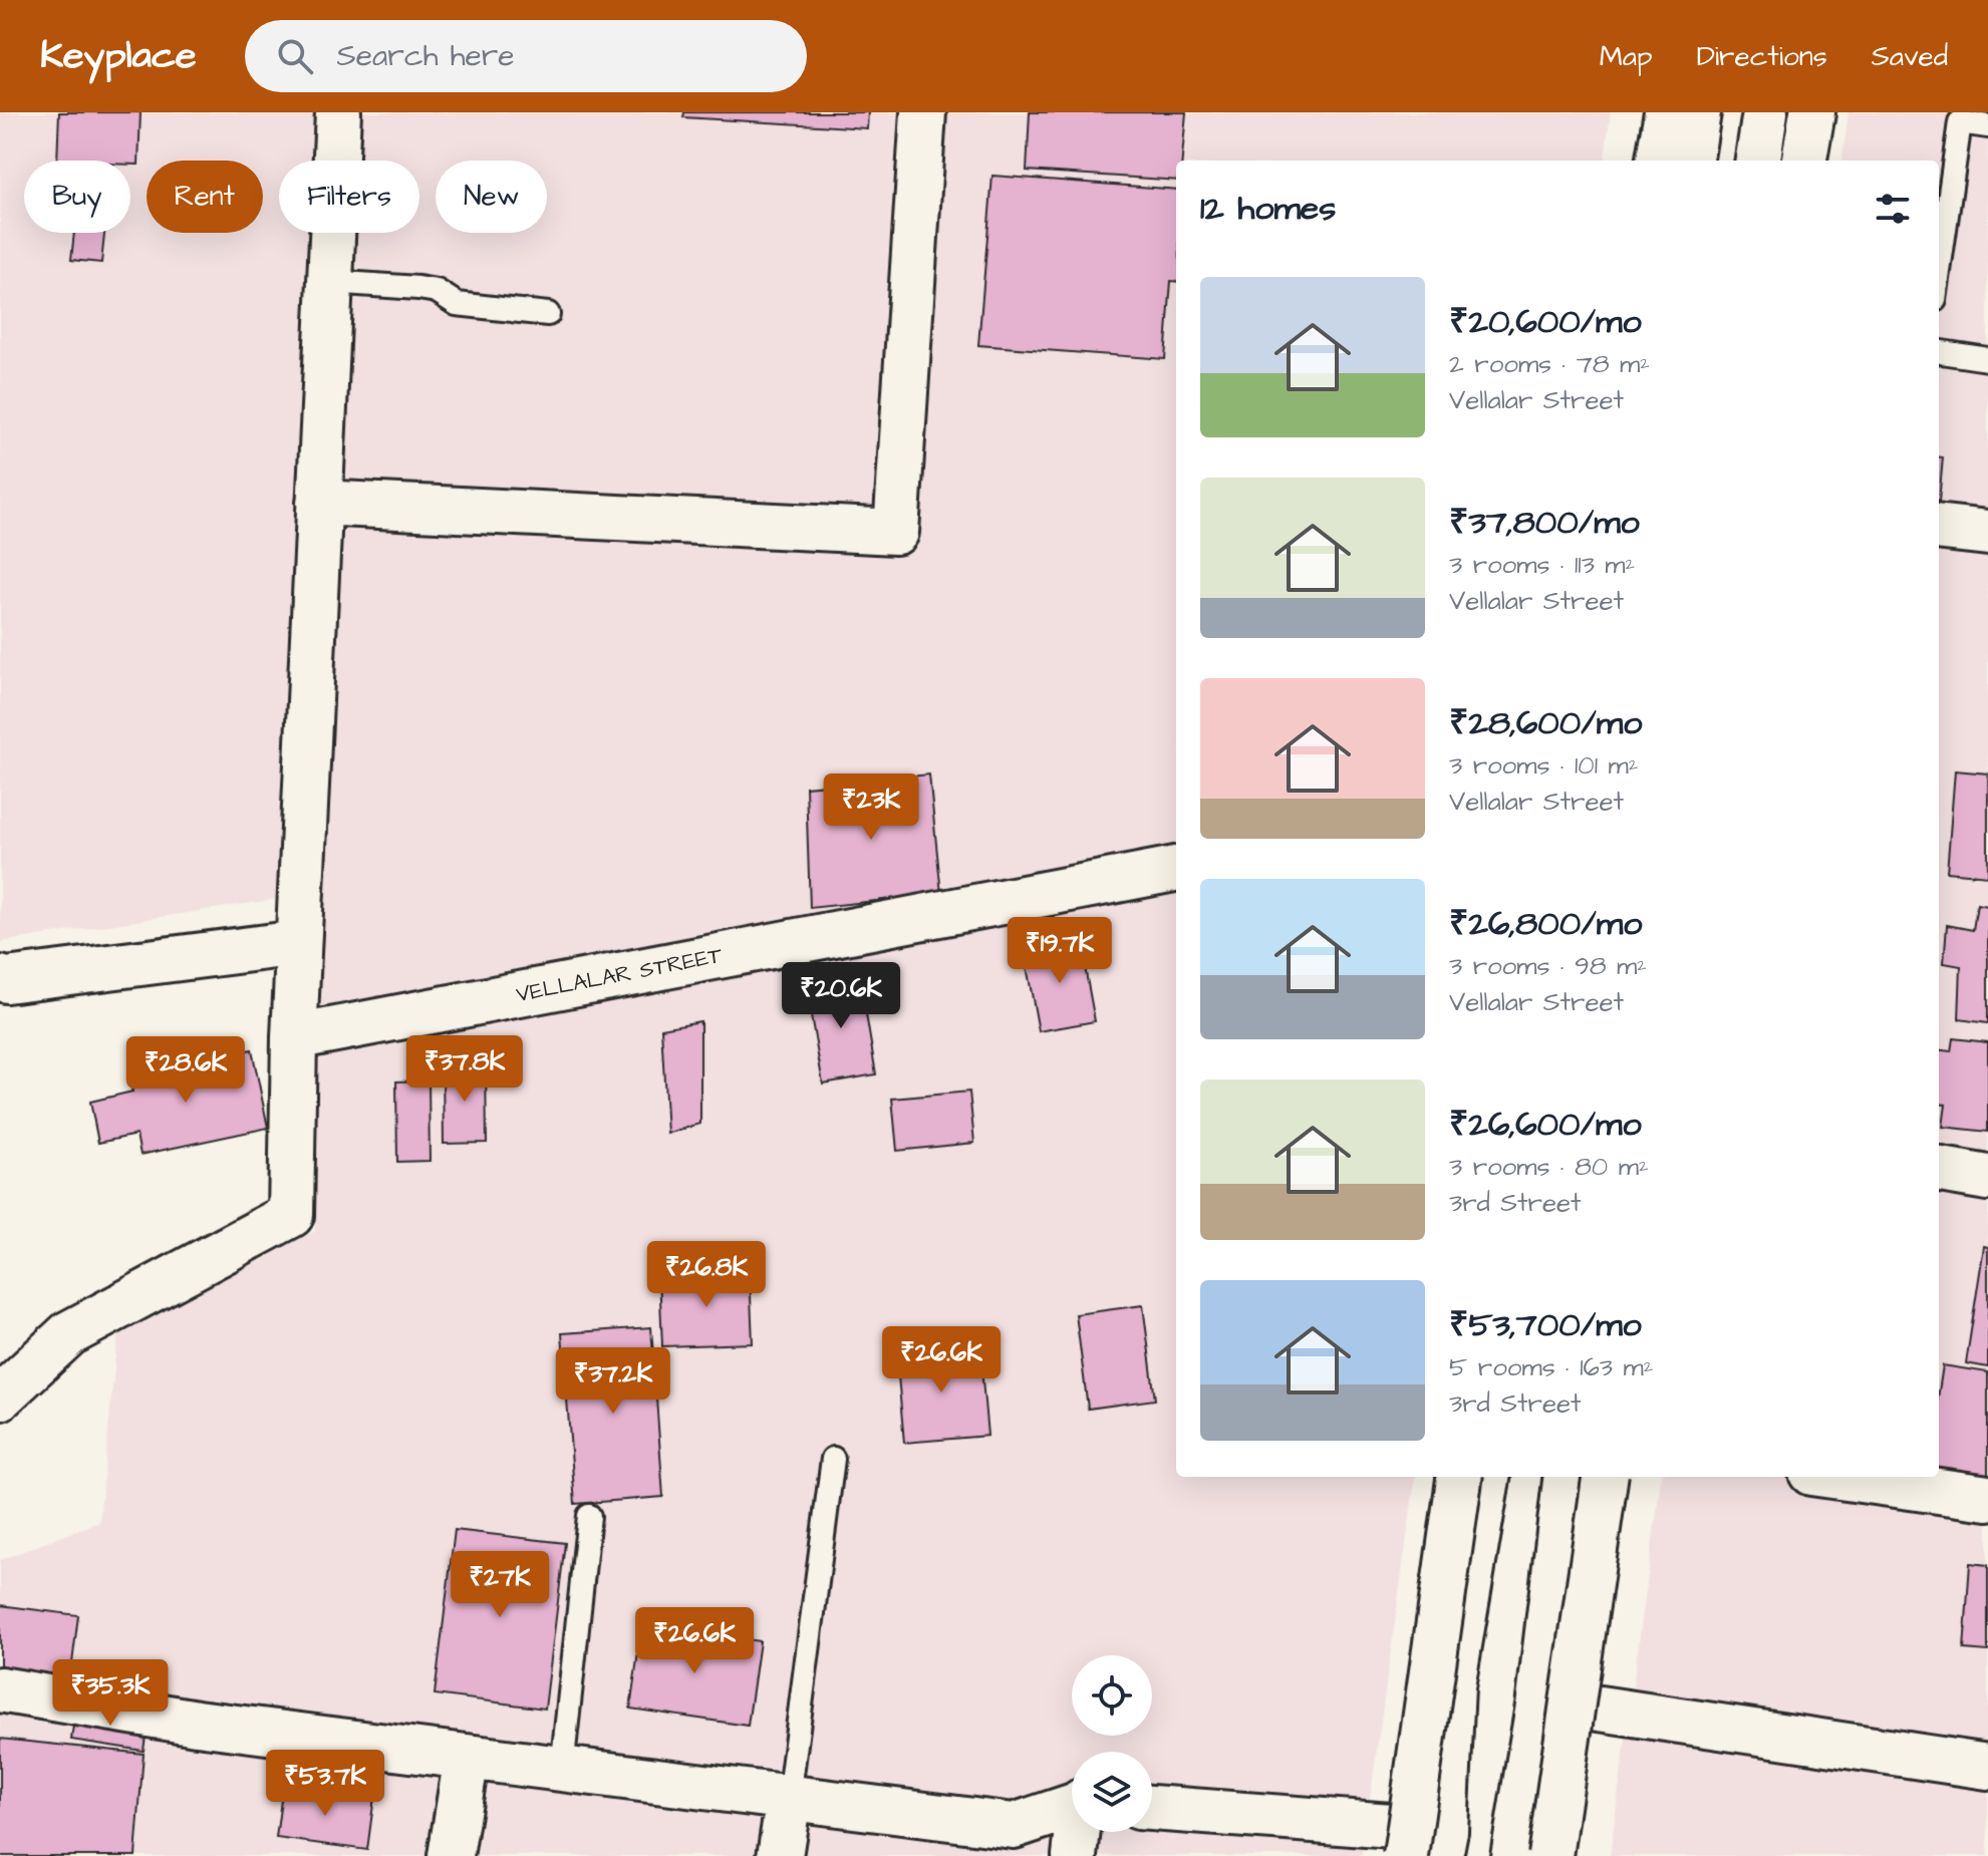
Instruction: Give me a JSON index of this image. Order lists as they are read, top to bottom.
{
  "streets": {
    "main road": ["VELLALAR STREET"]
  },
  "page": {
    "header": "Keyplace",
    "search": "Search here",
    "nav": ["Map", "Directions", "Saved"],
    "chip": [
      "Buy",
      "Rent",
      "Filters",
      "New"
    ],
    "heading": "12 homes",
    "list": [
      {
        "name": "₹20,600/mo",
        "note": "2 rooms · 78 m² · Vellalar Street"
      },
      {
        "name": "₹37,800/mo",
        "note": "3 rooms · 113 m² · Vellalar Street"
      },
      {
        "name": "₹28,600/mo",
        "note": "3 rooms · 101 m² · Vellalar Street"
      },
      {
        "name": "₹26,800/mo",
        "note": "3 rooms · 98 m² · Vellalar Street"
      },
      {
        "name": "₹26,600/mo",
        "note": "3 rooms · 80 m² · 3rd Street"
      },
      {
        "name": "₹53,700/mo",
        "note": "5 rooms · 163 m² · 3rd Street"
      }
    ],
    "price": [
      "₹23K",
      "₹19.7K",
      "₹20.6K",
      "₹37.8K",
      "₹28.6K",
      "₹26.8K",
      "₹26.6K",
      "₹37.2K",
      "₹27K",
      "₹26.6K",
      "₹35.3K",
      "₹53.7K"
    ]
  }
}
